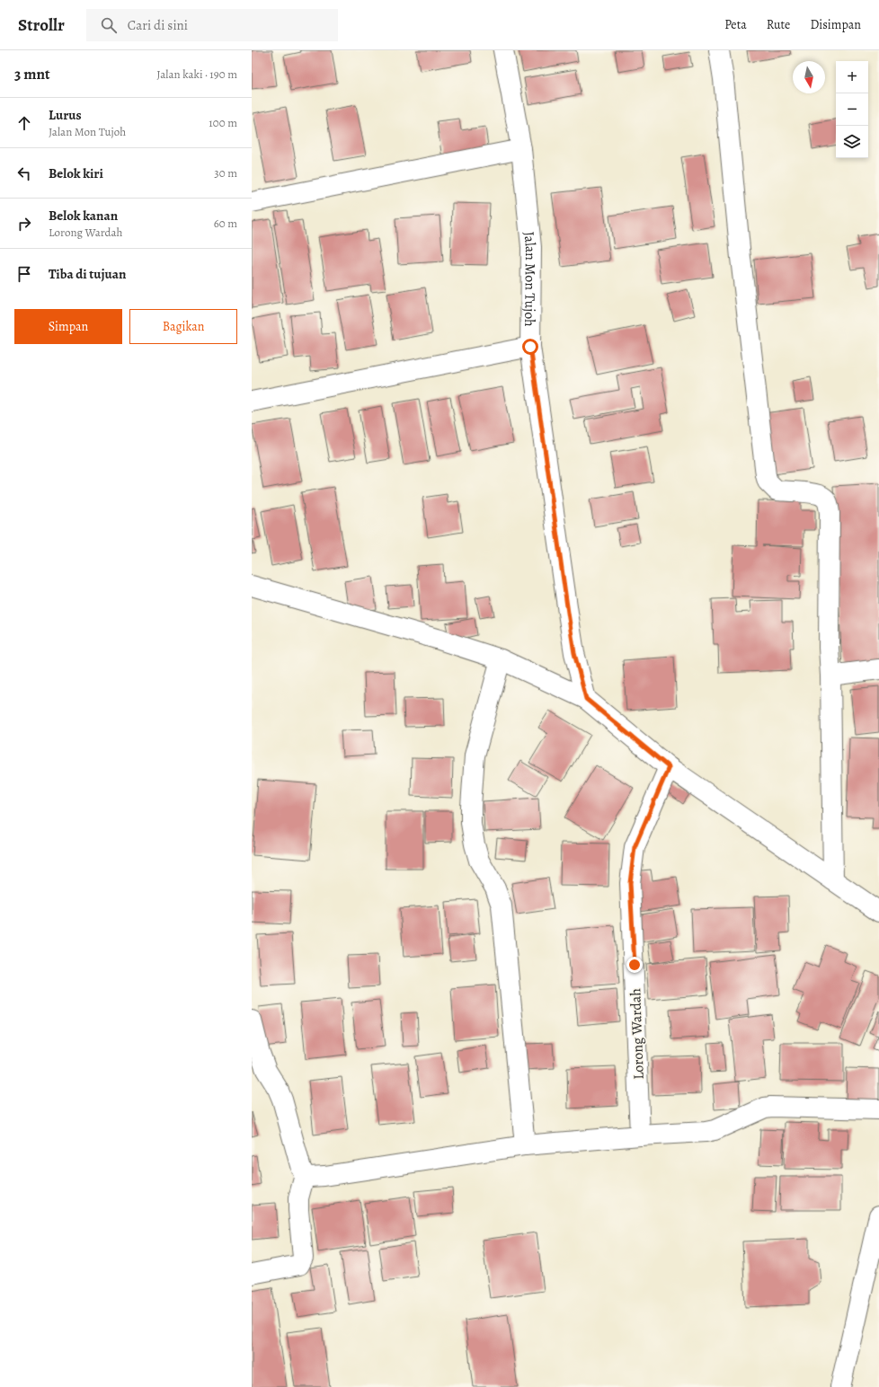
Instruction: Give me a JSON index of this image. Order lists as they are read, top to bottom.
{
  "streets": {
    "street": ["Jalan Mon Tujoh", "Lorong Wardah"]
  },
  "north": "bottom",
  "page": {
    "header": "Strollr",
    "search": "Cari di sini",
    "nav": ["Peta", "Rute", "Disimpan"],
    "heading": ["3 mnt", "Jalan kaki · 190 m"],
    "map_buttons": ["+", "−"],
    "list": [
      ["Lurus", "Jalan Mon Tujoh", "100 m"],
      ["Belok kiri", "30 m"],
      ["Belok kanan", "Lorong Wardah", "60 m"],
      "Tiba di tujuan"
    ],
    "buttons": ["Simpan", "Bagikan"]
  }
}
